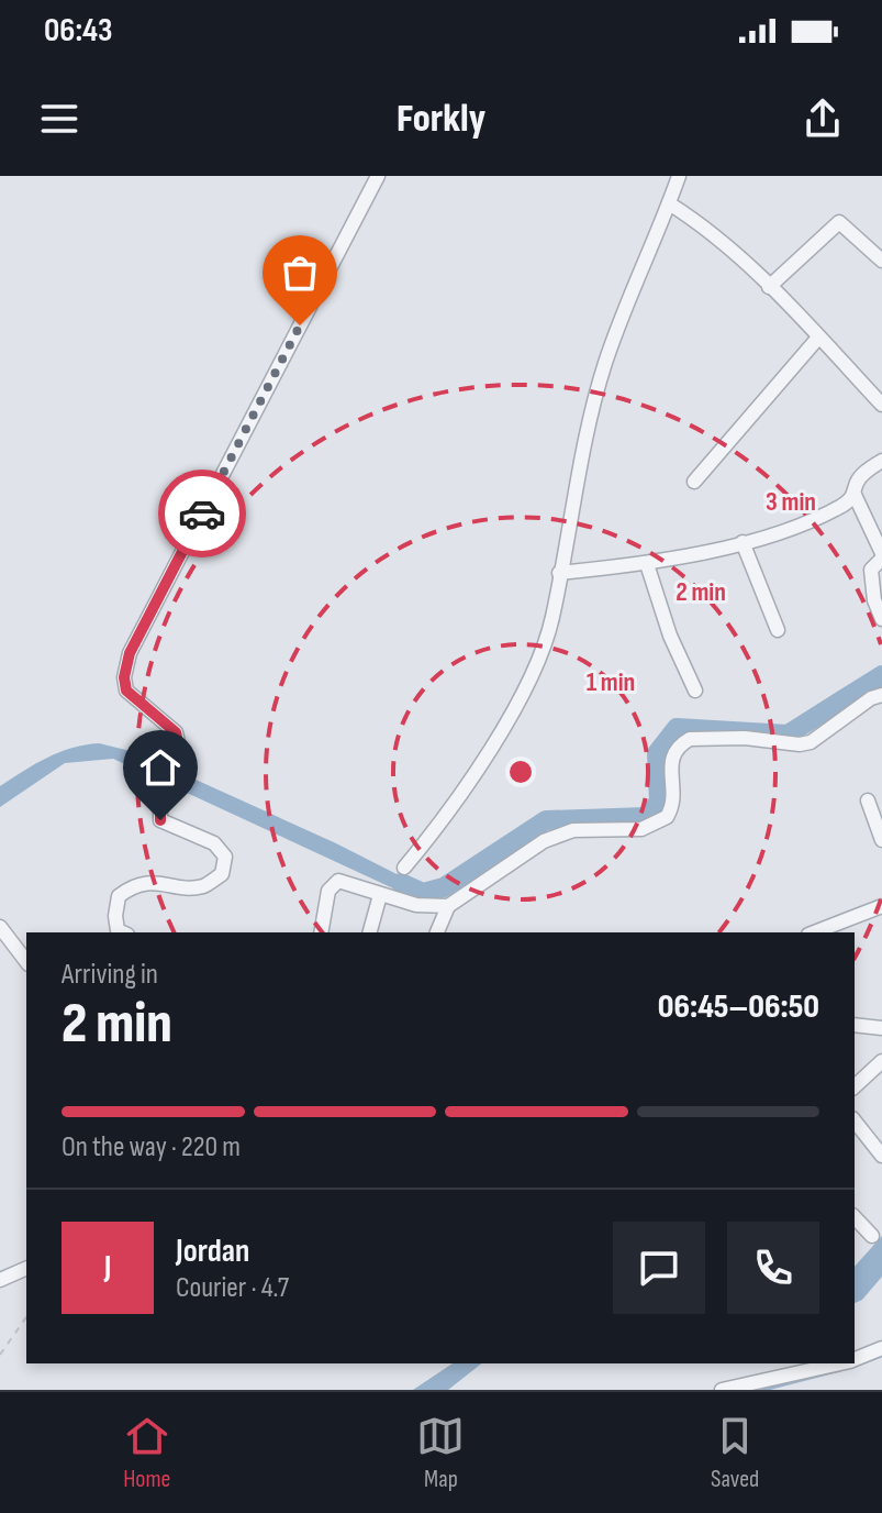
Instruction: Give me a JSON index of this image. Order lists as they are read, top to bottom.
{
  "page": {
    "status": "06:43",
    "header": "Forkly",
    "heading": ["2 min", "Arriving in", "06:45–06:50"],
    "panel": ["Jordan", "Courier · 4.7"],
    "bar": "On the way · 220 m",
    "round": "J",
    "tabs": ["Home", "Map", "Saved"]
  },
  "rings": ["3 min", "2 min", "1 min"]
}
